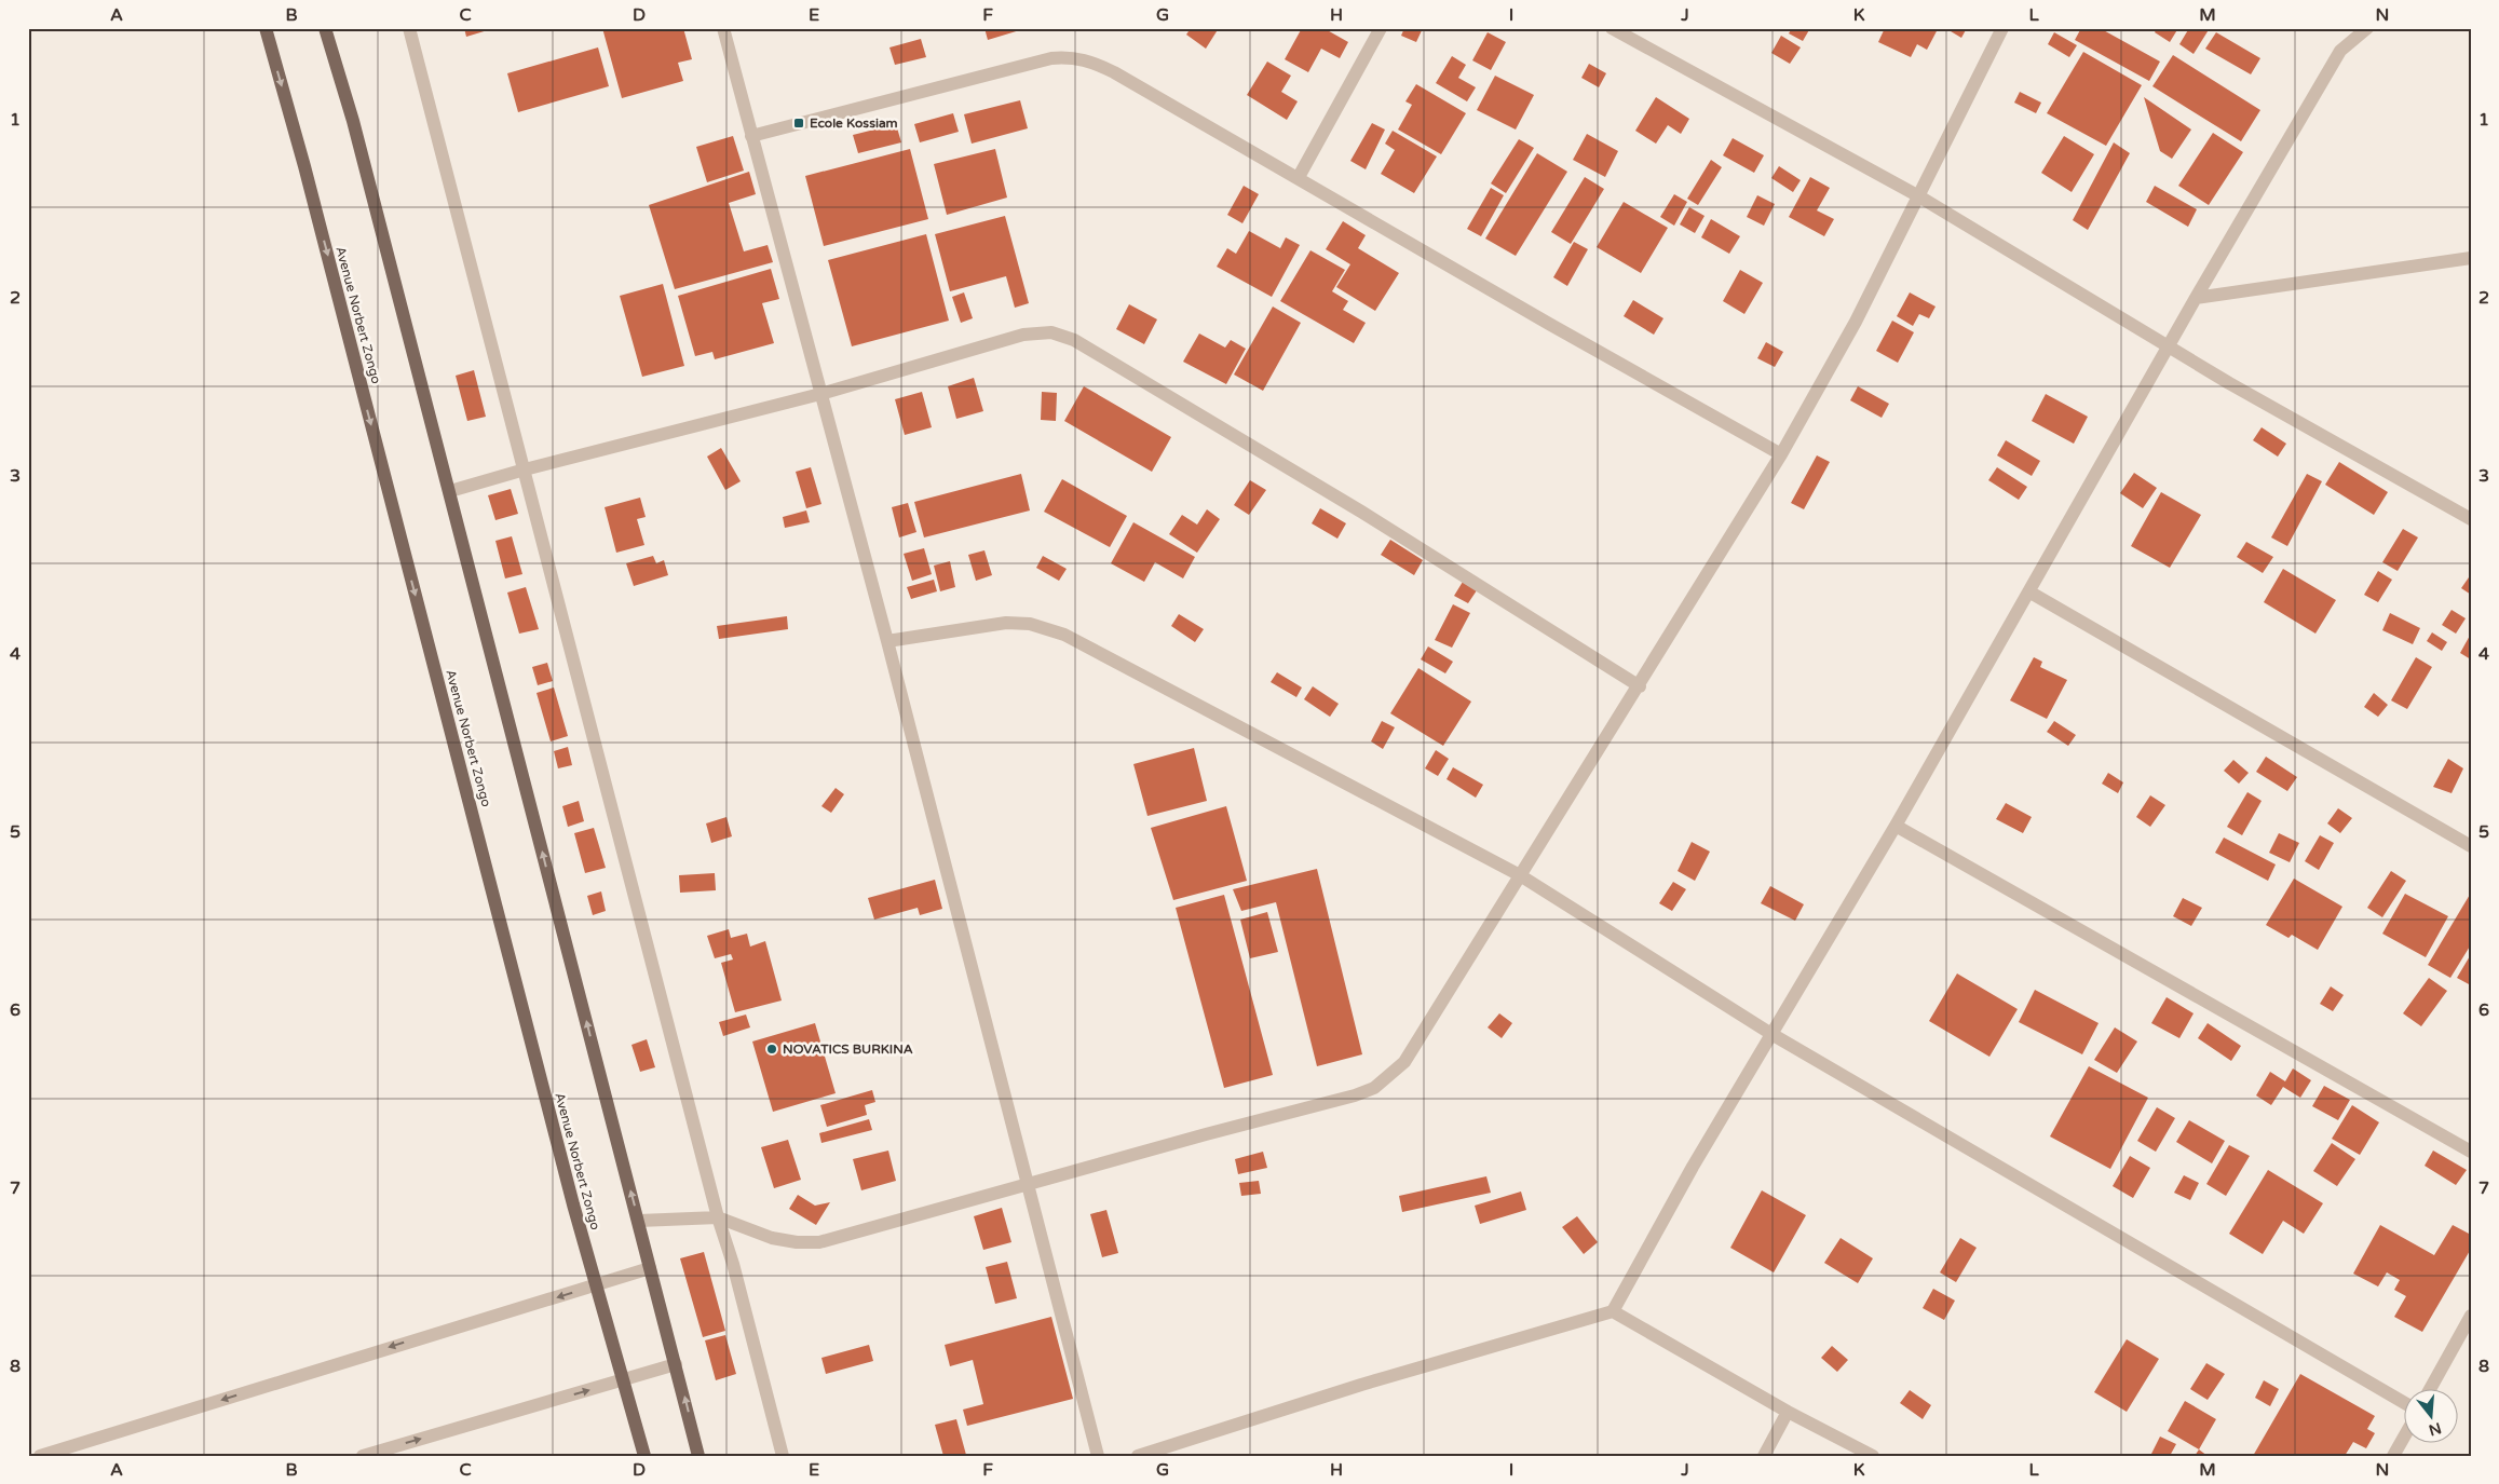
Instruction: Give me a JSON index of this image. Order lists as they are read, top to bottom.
{
  "streets": {
    "main road": ["Avenue Norbert Zongo"]
  },
  "places": {
    "transit": ["Ecole Kossiam"],
    "other": ["NOVATICS BURKINA"]
  },
  "north": "bottom",
  "grid": {
    "columns": [
      "A",
      "B",
      "C",
      "D",
      "E",
      "F",
      "G",
      "H",
      "I",
      "J",
      "K",
      "L",
      "M",
      "N"
    ],
    "rows": [
      "1",
      "2",
      "3",
      "4",
      "5",
      "6",
      "7",
      "8"
    ]
  }
}
